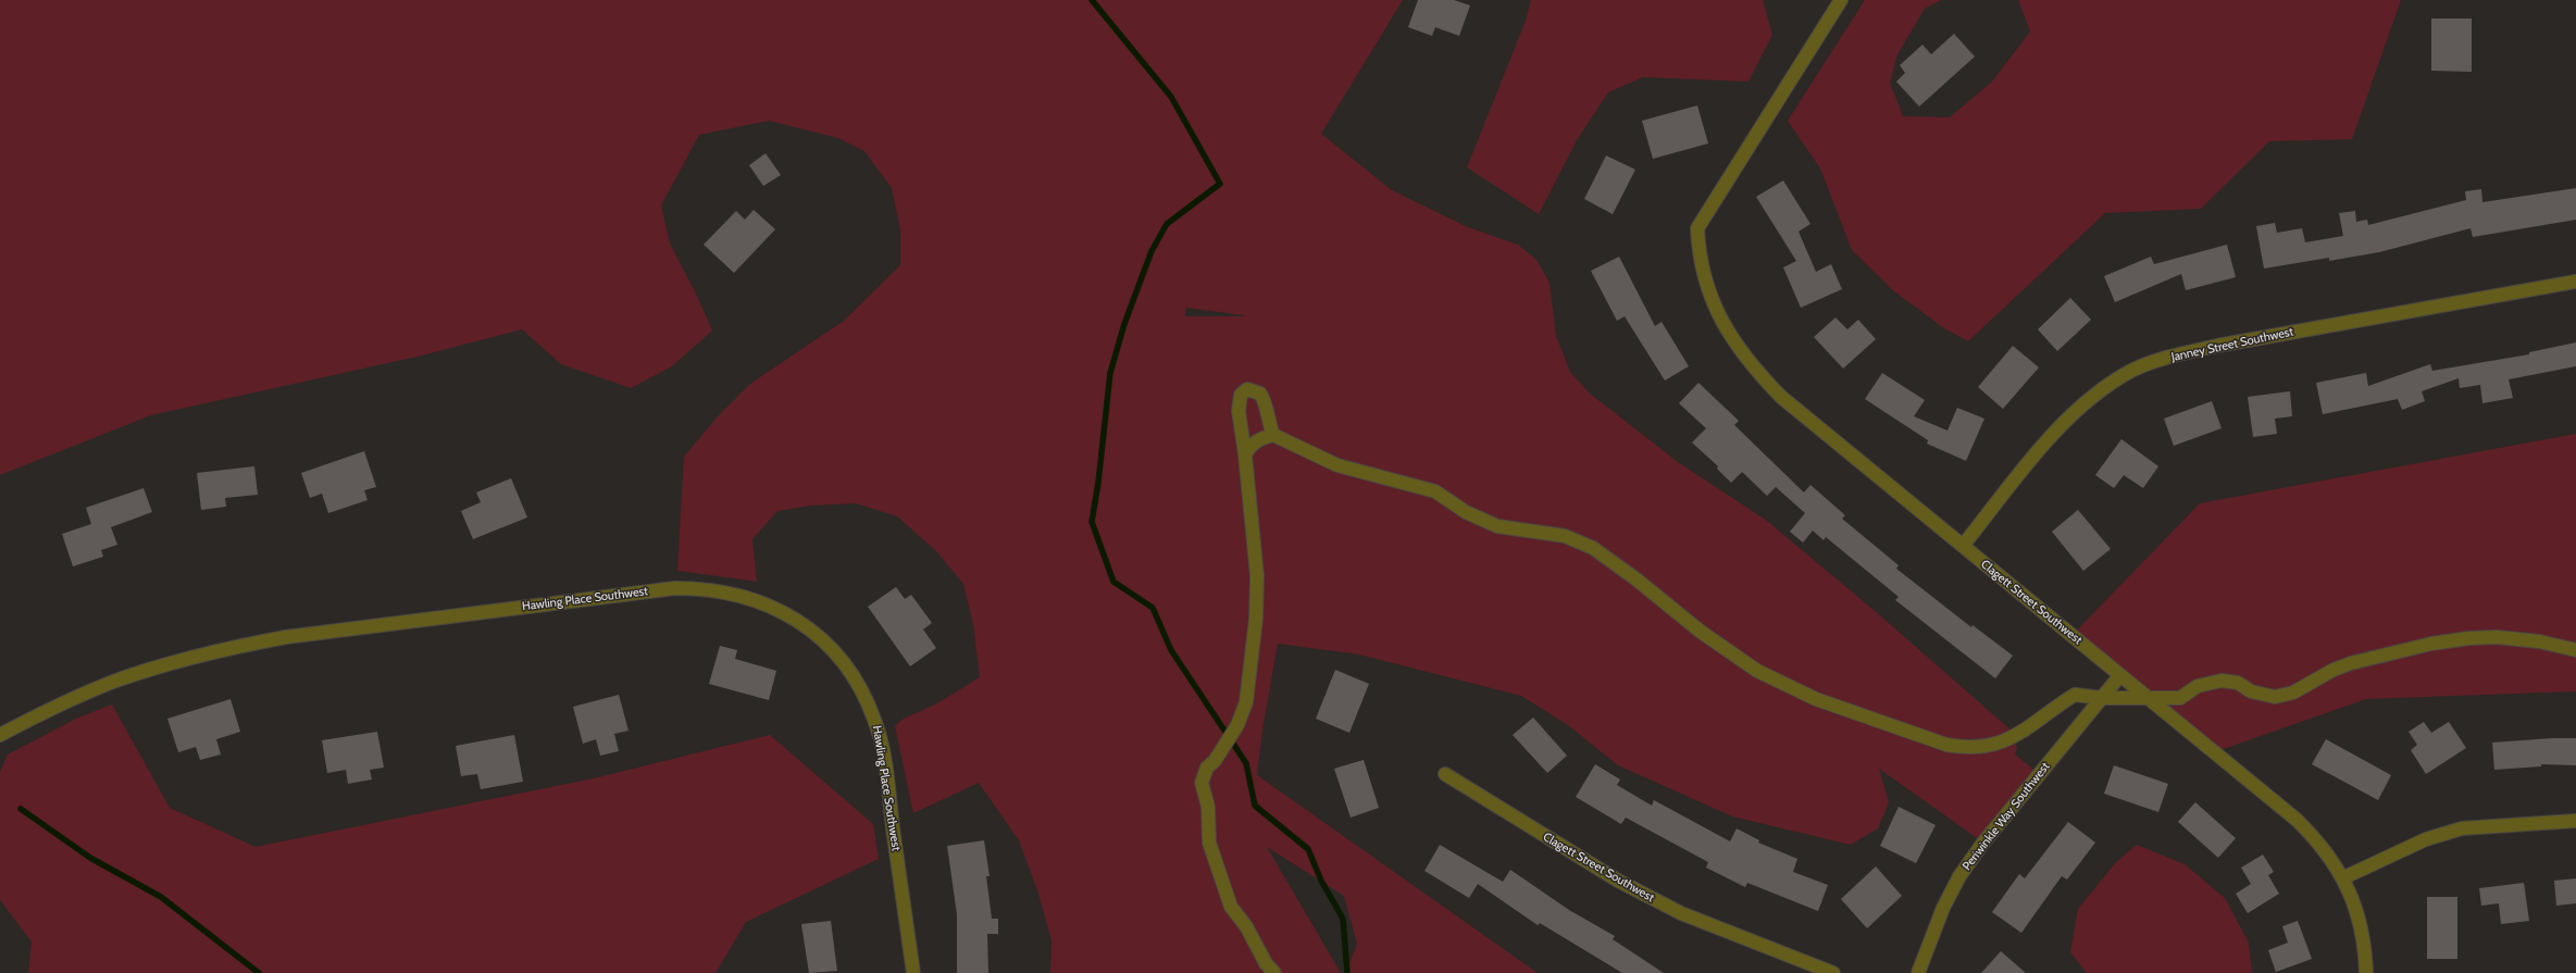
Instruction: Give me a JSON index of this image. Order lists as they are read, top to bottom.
{
  "streets": {
    "street": [
      "Janney Street Southwest",
      "Hawling Place Southwest",
      "Clagett Street Southwest",
      "Periwinkle Way Southwest"
    ]
  },
  "crossings": [
    ["Janney Street Southwest", "Clagett Street Southwest"],
    ["Clagett Street Southwest", "Periwinkle Way Southwest"]
  ]
}
